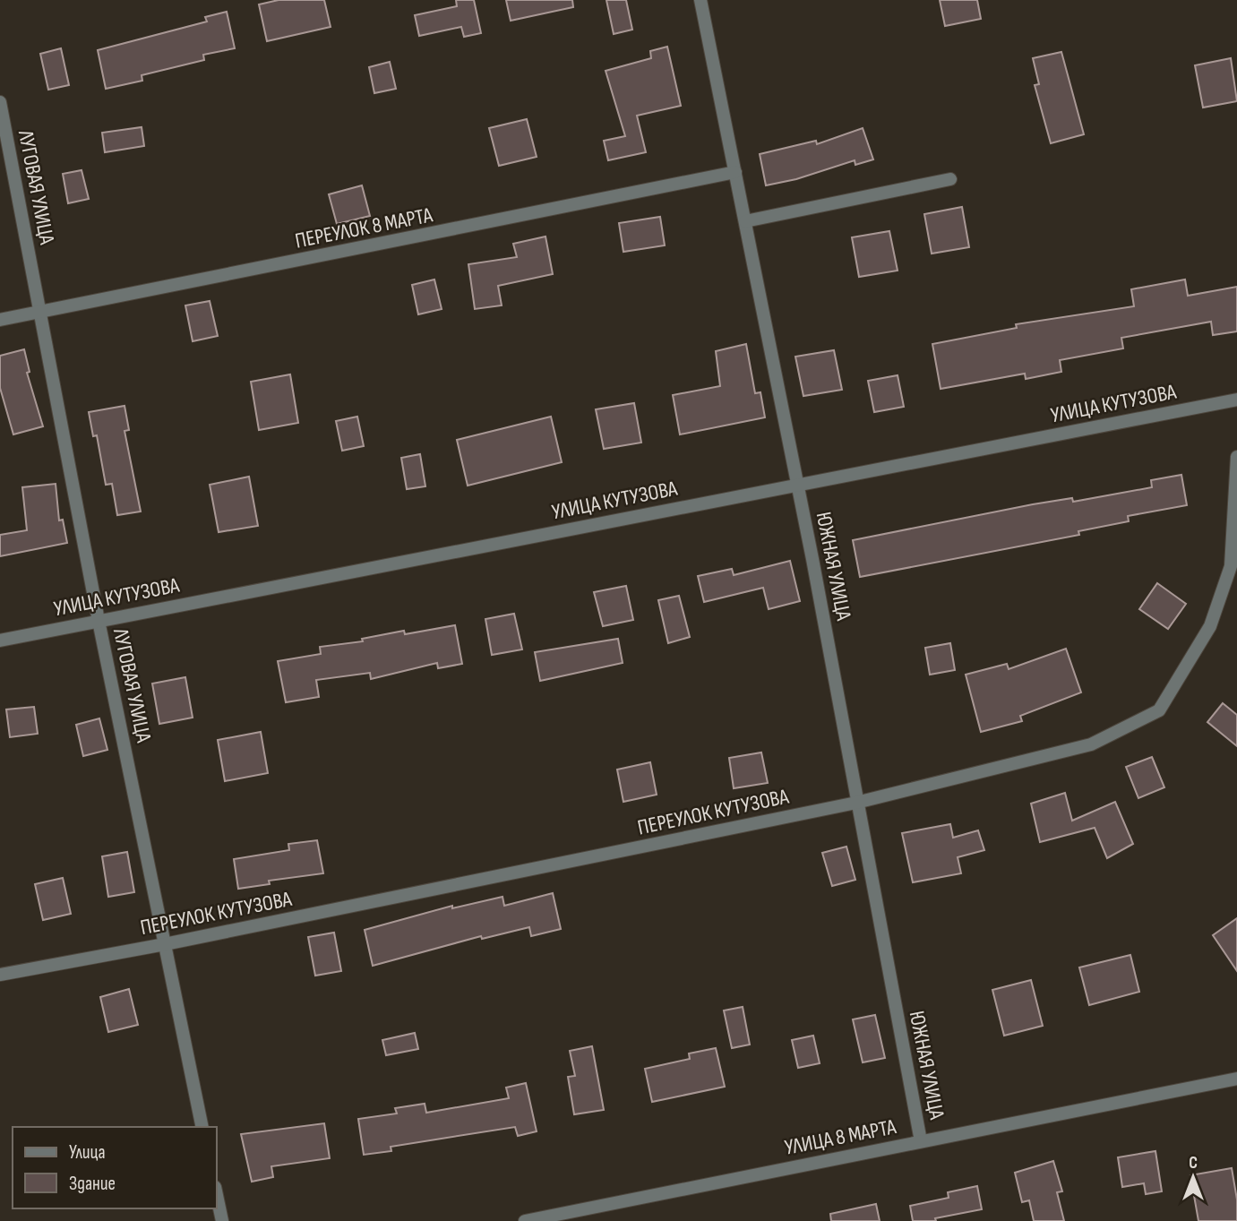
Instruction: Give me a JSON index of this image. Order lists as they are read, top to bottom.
{
  "streets": {
    "street": [
      "ЛУГОВАЯ УЛИЦА",
      "ПЕРЕУЛОК 8 МАРТА",
      "УЛИЦА КУТУЗОВА",
      "ЮЖНАЯ УЛИЦА",
      "ПЕРЕУЛОК КУТУЗОВА",
      "УЛИЦА 8 МАРТА"
    ]
  },
  "crossings": [
    ["ЛУГОВАЯ УЛИЦА", "ПЕРЕУЛОК 8 МАРТА"],
    ["ЛУГОВАЯ УЛИЦА", "УЛИЦА КУТУЗОВА"],
    ["ЛУГОВАЯ УЛИЦА", "ПЕРЕУЛОК КУТУЗОВА"],
    ["ПЕРЕУЛОК 8 МАРТА", "ЮЖНАЯ УЛИЦА"],
    ["УЛИЦА КУТУЗОВА", "ЮЖНАЯ УЛИЦА"],
    ["ЮЖНАЯ УЛИЦА", "ПЕРЕУЛОК КУТУЗОВА"],
    ["ЮЖНАЯ УЛИЦА", "УЛИЦА 8 МАРТА"]
  ],
  "legend": ["Улица", "Здание"],
  "north": "top"
}
